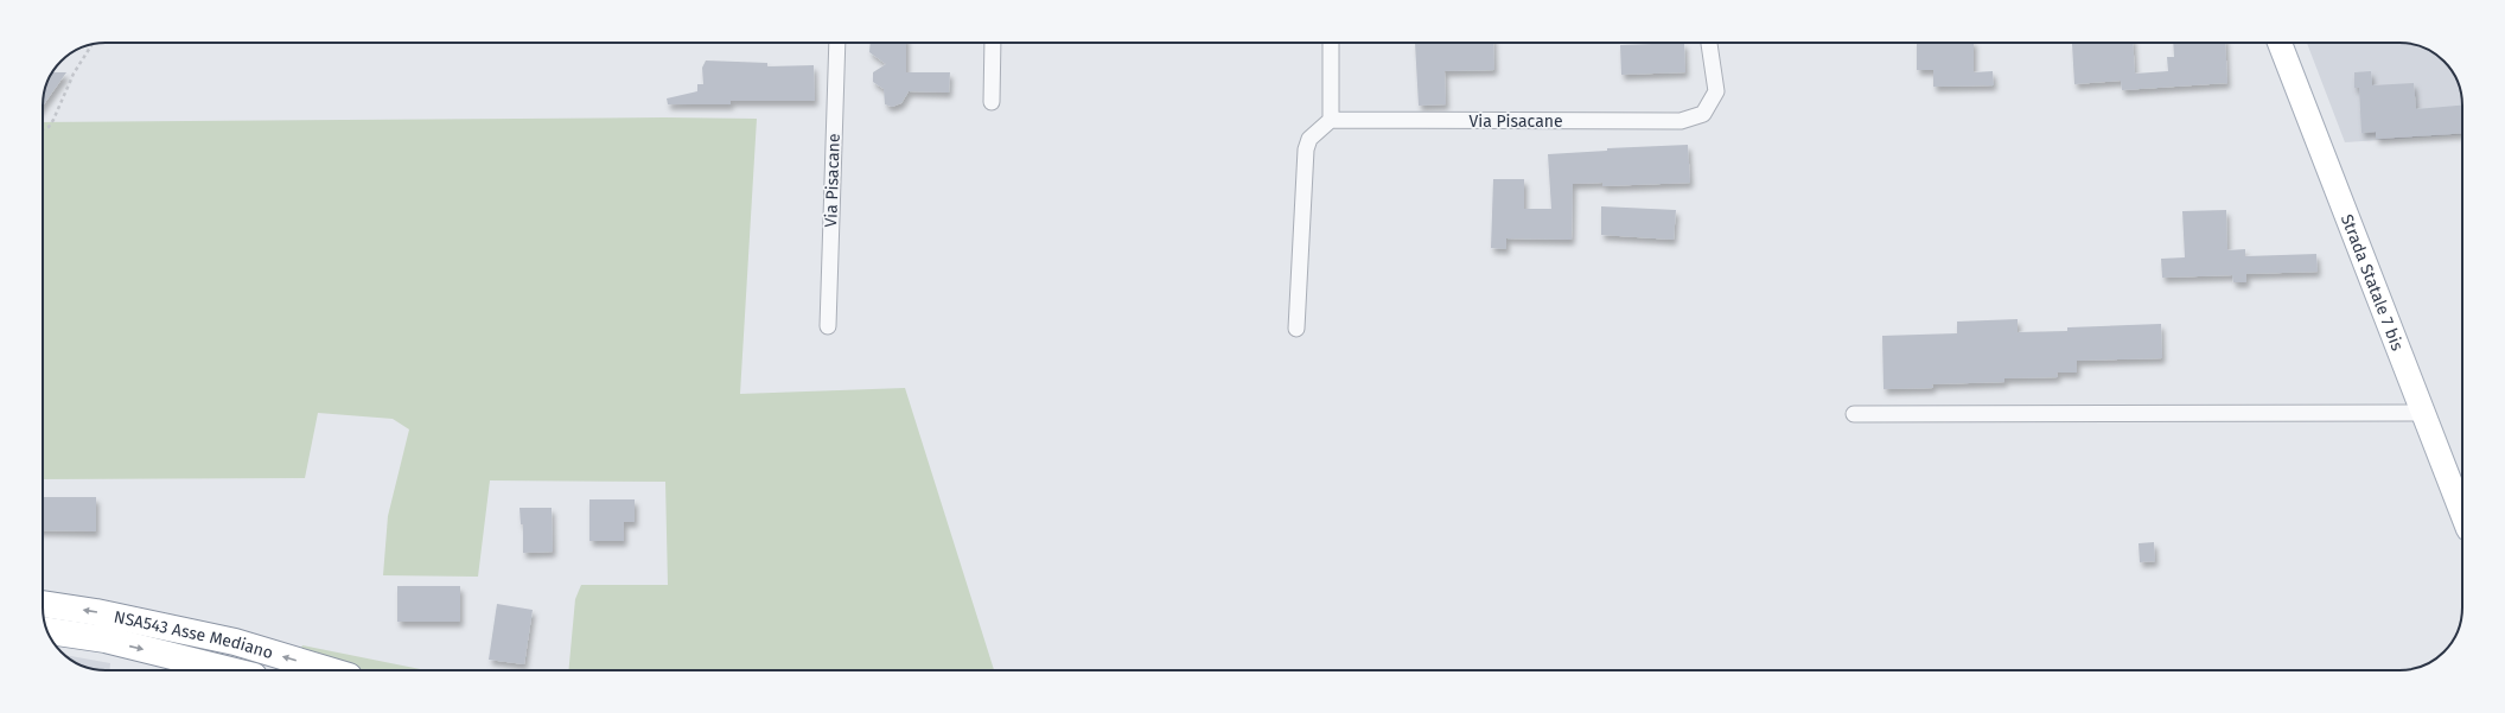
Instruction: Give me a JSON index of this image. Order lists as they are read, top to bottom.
{
  "streets": {
    "highway": ["NSA543 Asse Mediano"],
    "main road": ["Strada Statale 7 bis"],
    "street": ["Via Pisacane"]
  }
}
